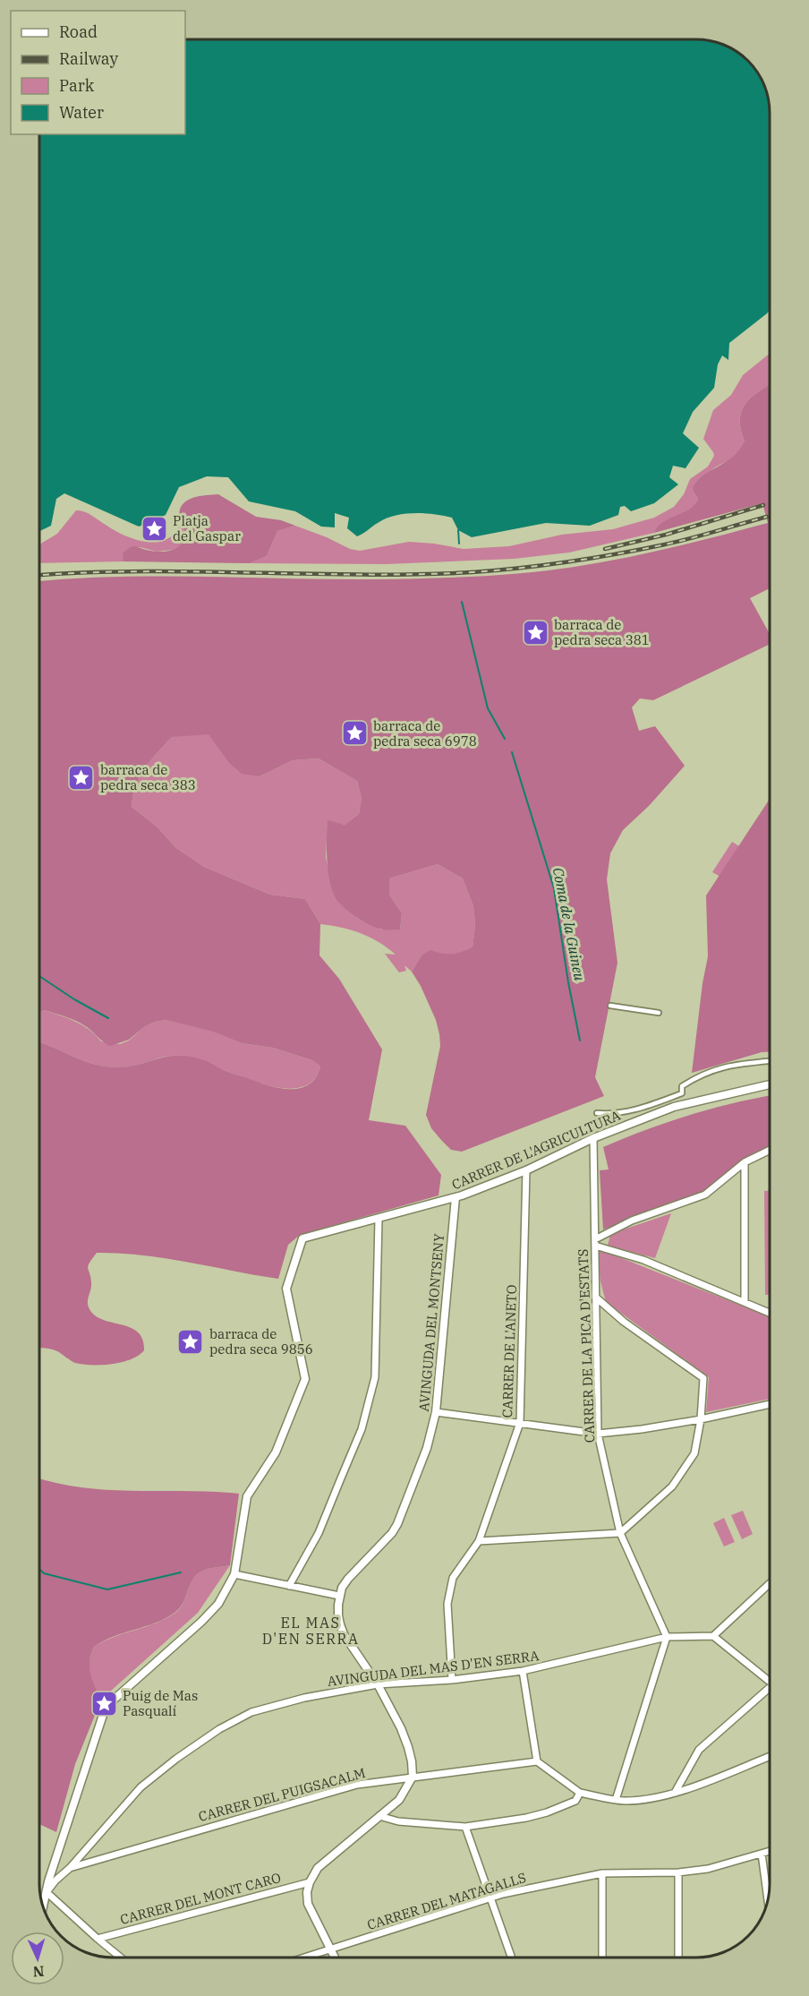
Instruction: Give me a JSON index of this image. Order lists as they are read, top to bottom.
{
  "streets": {
    "street": [
      "CARRER DE L'AGRICULTURA",
      "AVINGUDA DEL MONTSENY",
      "CARRER DE LA PICA D'ESTATS",
      "CARRER DE L'ANETO",
      "AVINGUDA DEL MAS D'EN SERRA",
      "CARRER DEL PUIGSACALM",
      "CARRER DEL MONT CARO",
      "CARRER DEL MATAGALLS"
    ]
  },
  "crossings": [
    ["CARRER DE L'AGRICULTURA", "AVINGUDA DEL MONTSENY"],
    ["CARRER DE L'AGRICULTURA", "CARRER DE LA PICA D'ESTATS"],
    ["CARRER DE L'AGRICULTURA", "CARRER DE L'ANETO"],
    ["CARRER DE LA PICA D'ESTATS", "AVINGUDA DEL MAS D'EN SERRA"],
    ["CARRER DE L'ANETO", "AVINGUDA DEL MAS D'EN SERRA"],
    ["AVINGUDA DEL MAS D'EN SERRA", "CARRER DEL PUIGSACALM"]
  ],
  "districts": ["EL MAS D'EN SERRA"],
  "water": ["Coma de la Guineu"],
  "places": {
    "place": [
      "Platja del Gaspar",
      "barraca de pedra seca 381",
      "barraca de pedra seca 6978",
      "barraca de pedra seca 383",
      "barraca de pedra seca 9856",
      "Puig de Mas Pasqualí"
    ]
  },
  "legend": [
    "Road",
    "Railway",
    "Park",
    "Water"
  ],
  "north": "bottom"
}
